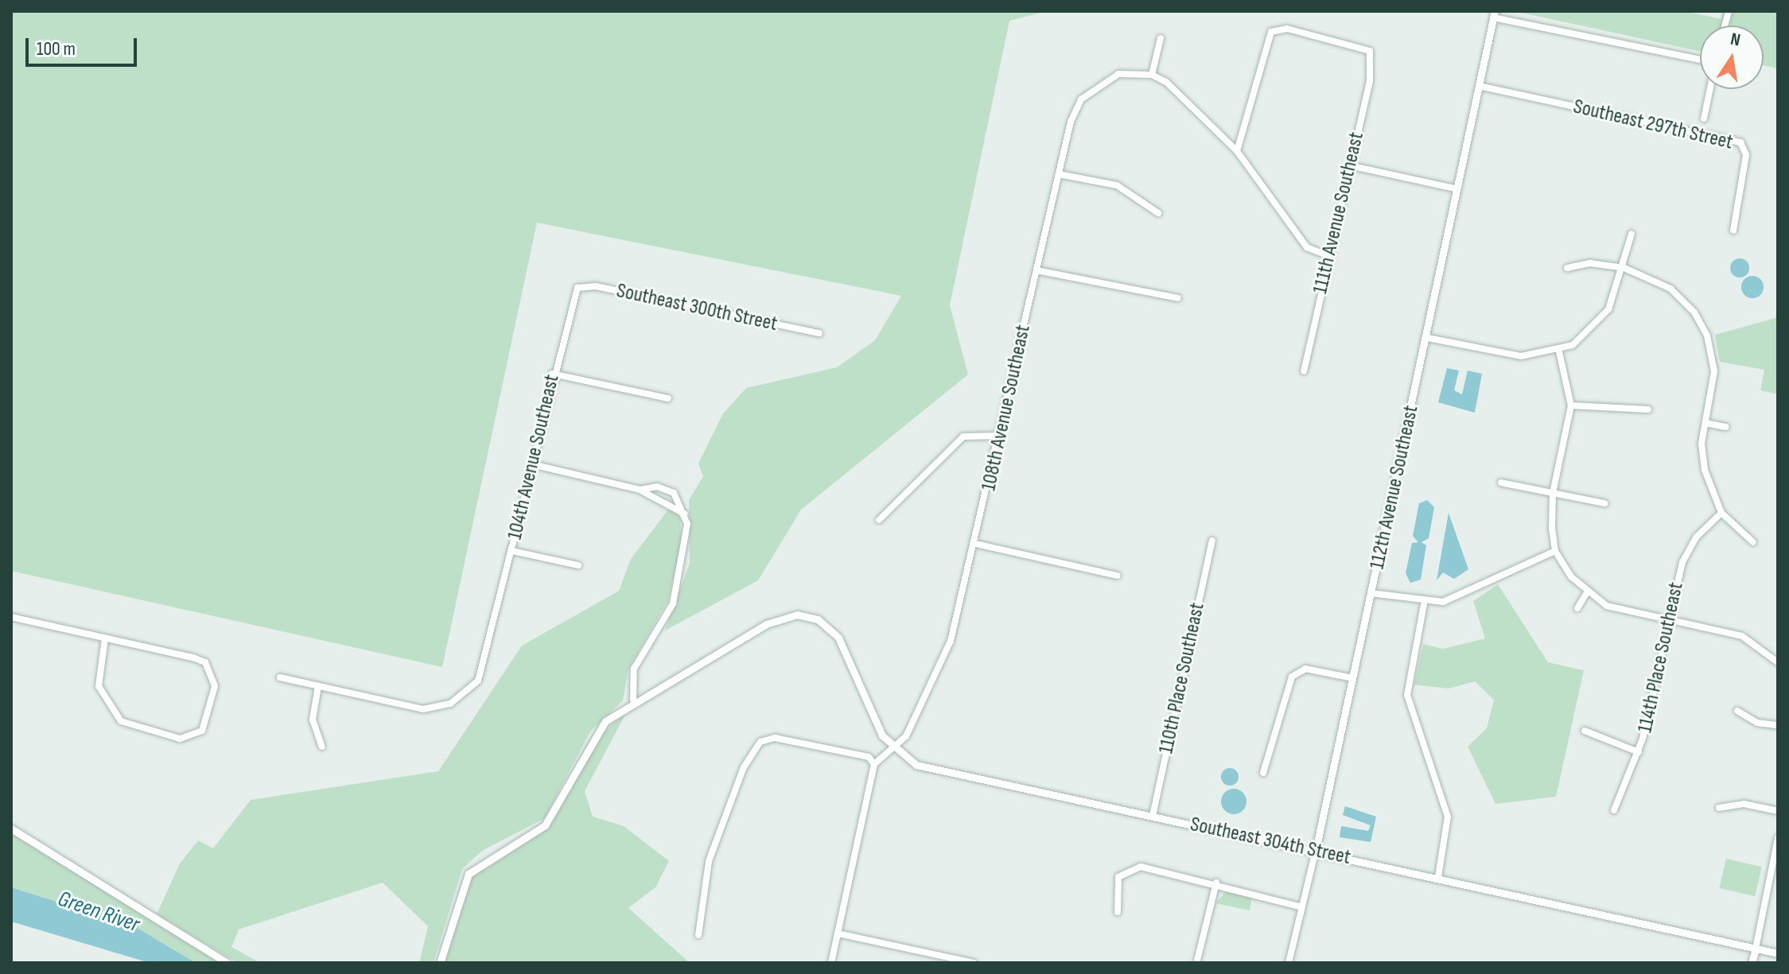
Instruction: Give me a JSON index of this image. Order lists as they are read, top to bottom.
{
  "streets": {
    "street": [
      "Southeast 297th Street",
      "111th Avenue Southeast",
      "Southeast 300th Street",
      "108th Avenue Southeast",
      "104th Avenue Southeast",
      "112th Avenue Southeast",
      "114th Place Southeast",
      "110th Place Southeast",
      "Southeast 304th Street"
    ]
  },
  "crossings": [
    ["Southeast 297th Street", "112th Avenue Southeast"],
    ["Southeast 300th Street", "104th Avenue Southeast"],
    ["108th Avenue Southeast", "Southeast 304th Street"],
    ["112th Avenue Southeast", "Southeast 304th Street"],
    ["110th Place Southeast", "Southeast 304th Street"]
  ],
  "water": ["Green River"],
  "scale_bar": "100 m",
  "north": "top"
}
